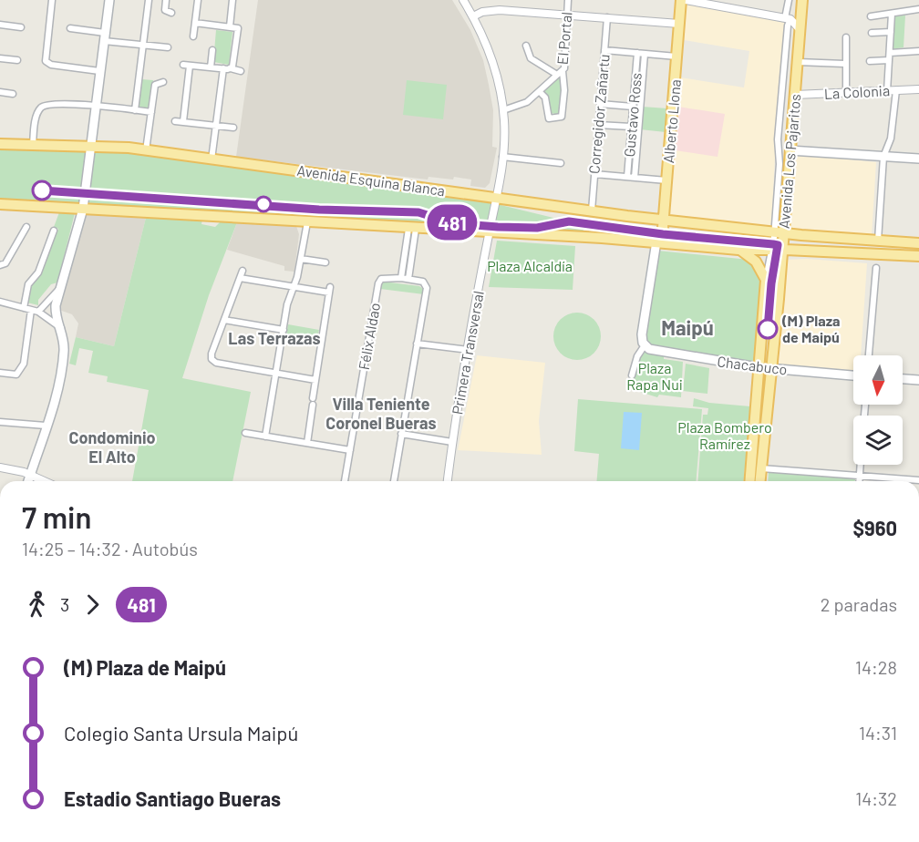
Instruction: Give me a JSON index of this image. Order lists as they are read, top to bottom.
{
  "streets": {
    "main road": [
      "Alberto Llona",
      "Avenida Los Pajaritos",
      "Avenida Esquina Blanca",
      "Chacabuco"
    ],
    "street": [
      "El Portal",
      "La Colonia",
      "Corregidor Zañartu",
      "Gustavo Ross",
      "Félix Aldao",
      "Primera Transversal"
    ]
  },
  "crossings": [
    ["El Portal", "Primera Transversal"],
    ["La Colonia", "Avenida Los Pajaritos"],
    ["Corregidor Zañartu", "Avenida Esquina Blanca"],
    ["Alberto Llona", "Avenida Esquina Blanca"],
    ["Alberto Llona", "Chacabuco"],
    ["Avenida Los Pajaritos", "Avenida Esquina Blanca"],
    ["Avenida Los Pajaritos", "Chacabuco"],
    ["Avenida Esquina Blanca", "Primera Transversal"]
  ],
  "districts": [
    "Maipú",
    "Las Terrazas",
    "Villa Teniente Coronel Bueras",
    "Condominio El Alto"
  ],
  "parks": ["Plaza Alcaldía", "Plaza Rapa Nui", "Plaza Bombero Ramírez"],
  "places": ["(M) Plaza de Maipú"],
  "lines": ["bus line 481"],
  "north": "bottom",
  "page": {
    "on_map": "481",
    "heading": ["7 min", "14:25 – 14:32 · Autobús", "$960"],
    "legs": ["3", "481", "2 paradas"],
    "list": [
      {
        "name": "(M) Plaza de Maipú",
        "value": "14:28"
      },
      {
        "name": "Colegio Santa Ursula Maipú",
        "value": "14:31"
      },
      {
        "name": "Estadio Santiago Bueras",
        "value": "14:32"
      }
    ]
  }
}
